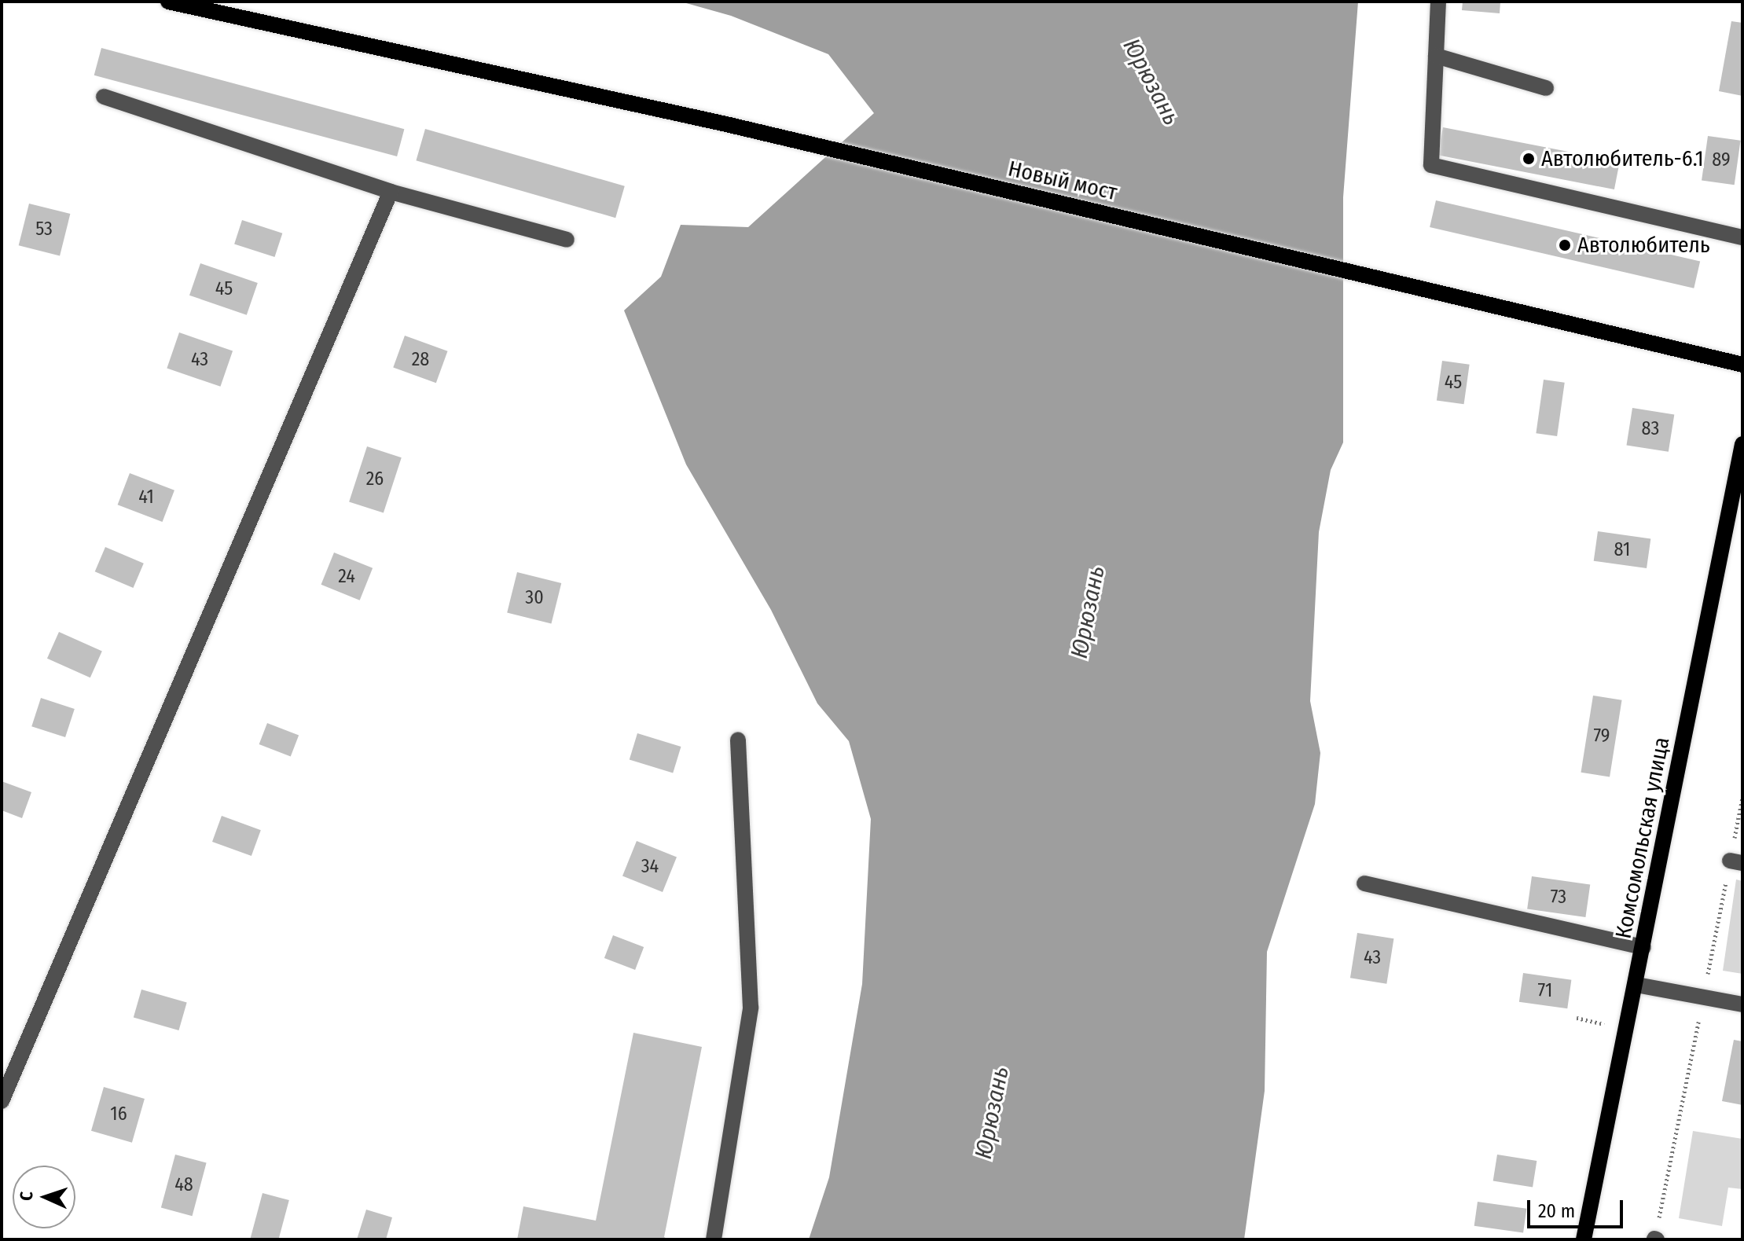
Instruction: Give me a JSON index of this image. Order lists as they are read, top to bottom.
{
  "streets": {
    "main road": ["Новый мост", "Комсомольская улица"]
  },
  "water": ["Юрюзань"],
  "places": ["Автолюбитель-6.1", "Автолюбитель"],
  "house_numbers": [
    "89",
    "53",
    "45",
    "43",
    "28",
    "45",
    "83",
    "26",
    "41",
    "81",
    "24",
    "30",
    "79",
    "34",
    "73",
    "43",
    "71",
    "16",
    "48"
  ],
  "scale_bar": "20 m",
  "north": "left"
}
